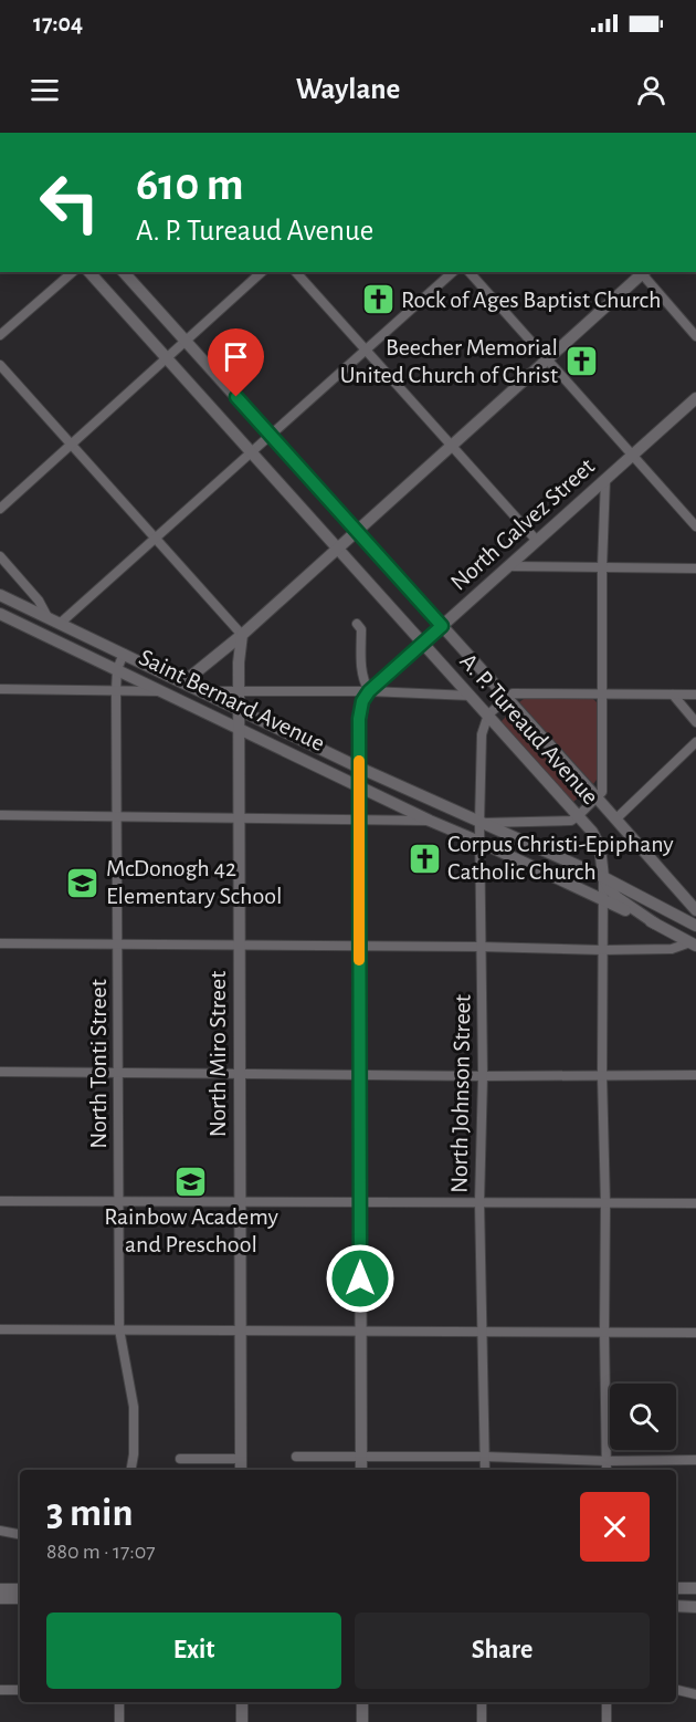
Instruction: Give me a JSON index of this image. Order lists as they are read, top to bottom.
{
  "streets": {
    "street": [
      "North Galvez Street",
      "Saint Bernard Avenue",
      "A. P. Tureaud Avenue",
      "North Miro Street",
      "North Tonti Street",
      "North Johnson Street"
    ]
  },
  "crossings": [
    ["North Galvez Street", "A. P. Tureaud Avenue"],
    ["Saint Bernard Avenue", "A. P. Tureaud Avenue"],
    ["Saint Bernard Avenue", "North Miro Street"],
    ["Saint Bernard Avenue", "North Tonti Street"],
    ["Saint Bernard Avenue", "North Johnson Street"],
    ["A. P. Tureaud Avenue", "North Johnson Street"]
  ],
  "places": {
    "church": ["Rock of Ages Baptist Church", "Beecher Memorial United Church of Christ", "Corpus Christi-Epiphany Catholic Church"],
    "school or university": ["McDonogh 42 Elementary School", "Rainbow Academy and Preschool"]
  },
  "page": {
    "status": "17:04",
    "header": "Waylane",
    "turn": ["610 m", "A. P. Tureaud Avenue"],
    "heading": ["3 min", "880 m · 17:07"],
    "buttons": ["Exit", "Share"]
  }
}
